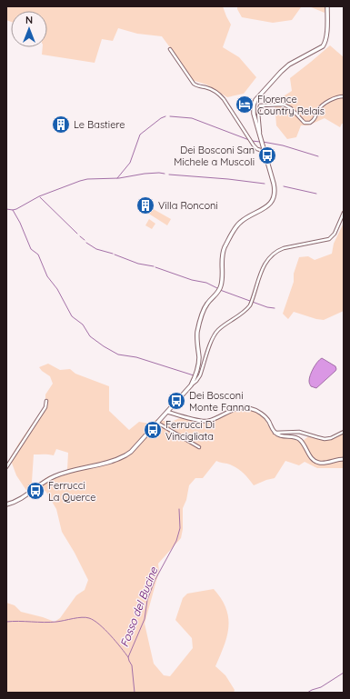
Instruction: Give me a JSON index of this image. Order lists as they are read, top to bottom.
{
  "water": ["Fosso del Bucine"],
  "places": {
    "hotel": ["Florence Country Relais"],
    "building": ["Le Bastiere", "Villa Ronconi"],
    "bus stop": [
      "Dei Bosconi San Michele a Muscoli",
      "Dei Bosconi Monte Fanna",
      "Ferrucci Di Vincigliata",
      "Ferrucci La Querce"
    ]
  },
  "north": "top"
}
